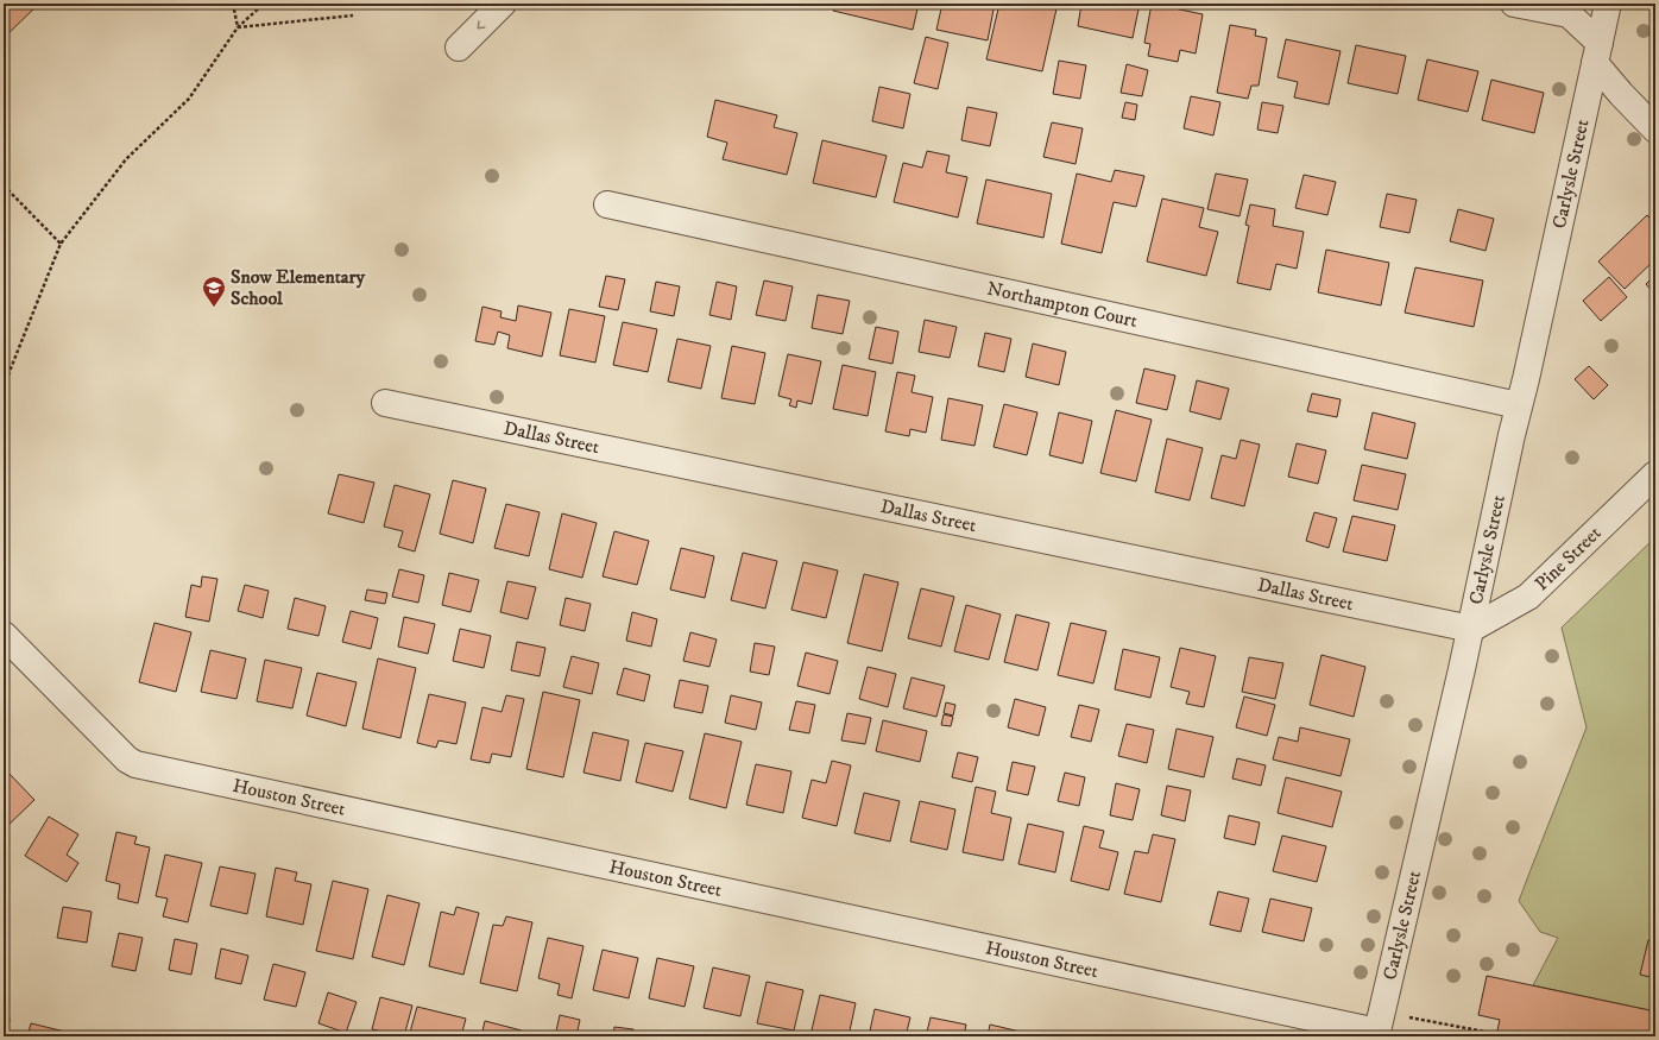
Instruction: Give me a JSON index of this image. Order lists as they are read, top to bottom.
{
  "streets": {
    "street": [
      "Carlysle Street",
      "Northampton Court",
      "Dallas Street",
      "Pine Street",
      "Houston Street"
    ]
  },
  "crossings": [
    ["Carlysle Street", "Northampton Court"],
    ["Carlysle Street", "Dallas Street"],
    ["Carlysle Street", "Pine Street"],
    ["Carlysle Street", "Houston Street"],
    ["Dallas Street", "Pine Street"]
  ],
  "places": {
    "school or university": ["Snow Elementary School"]
  }
}
